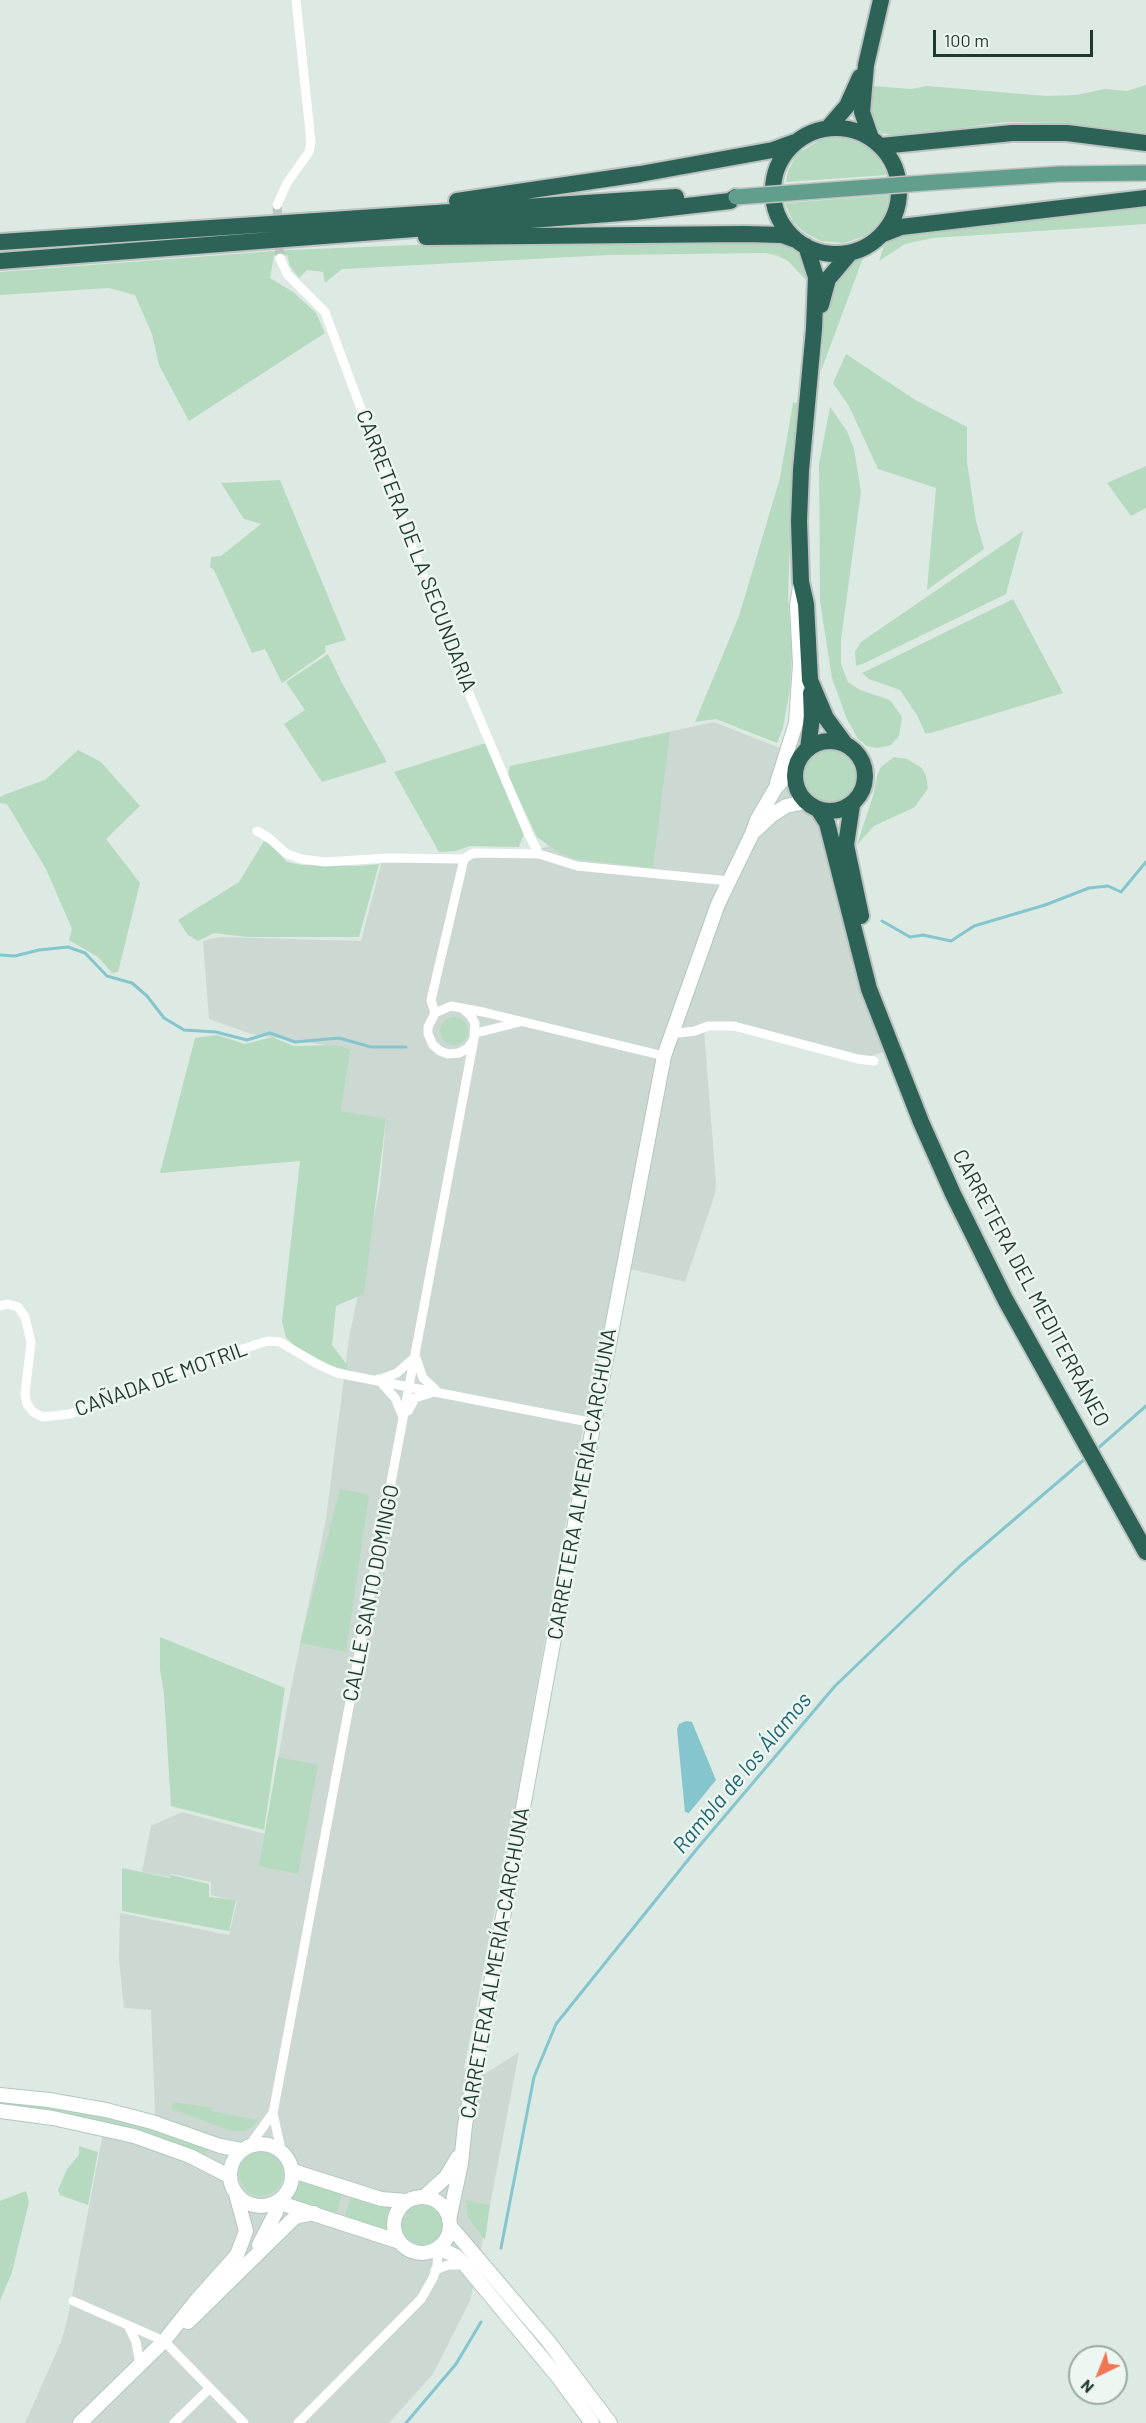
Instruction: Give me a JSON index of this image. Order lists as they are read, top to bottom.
{
  "streets": {
    "highway": ["CARRETERA DEL MEDITERRÁNEO"],
    "main road": ["CARRETERA ALMERÍA-CARCHUNA"],
    "street": ["CARRETERA DE LA SECUNDARIA", "CAÑADA DE MOTRIL", "CALLE SANTO DOMINGO"]
  },
  "crossings": [
    ["CAÑADA DE MOTRIL", "CARRETERA ALMERÍA-CARCHUNA"],
    ["CAÑADA DE MOTRIL", "CALLE SANTO DOMINGO"]
  ],
  "water": ["Rambla de los Álamos"],
  "scale_bar": "100 m",
  "north": "bottom left"
}
